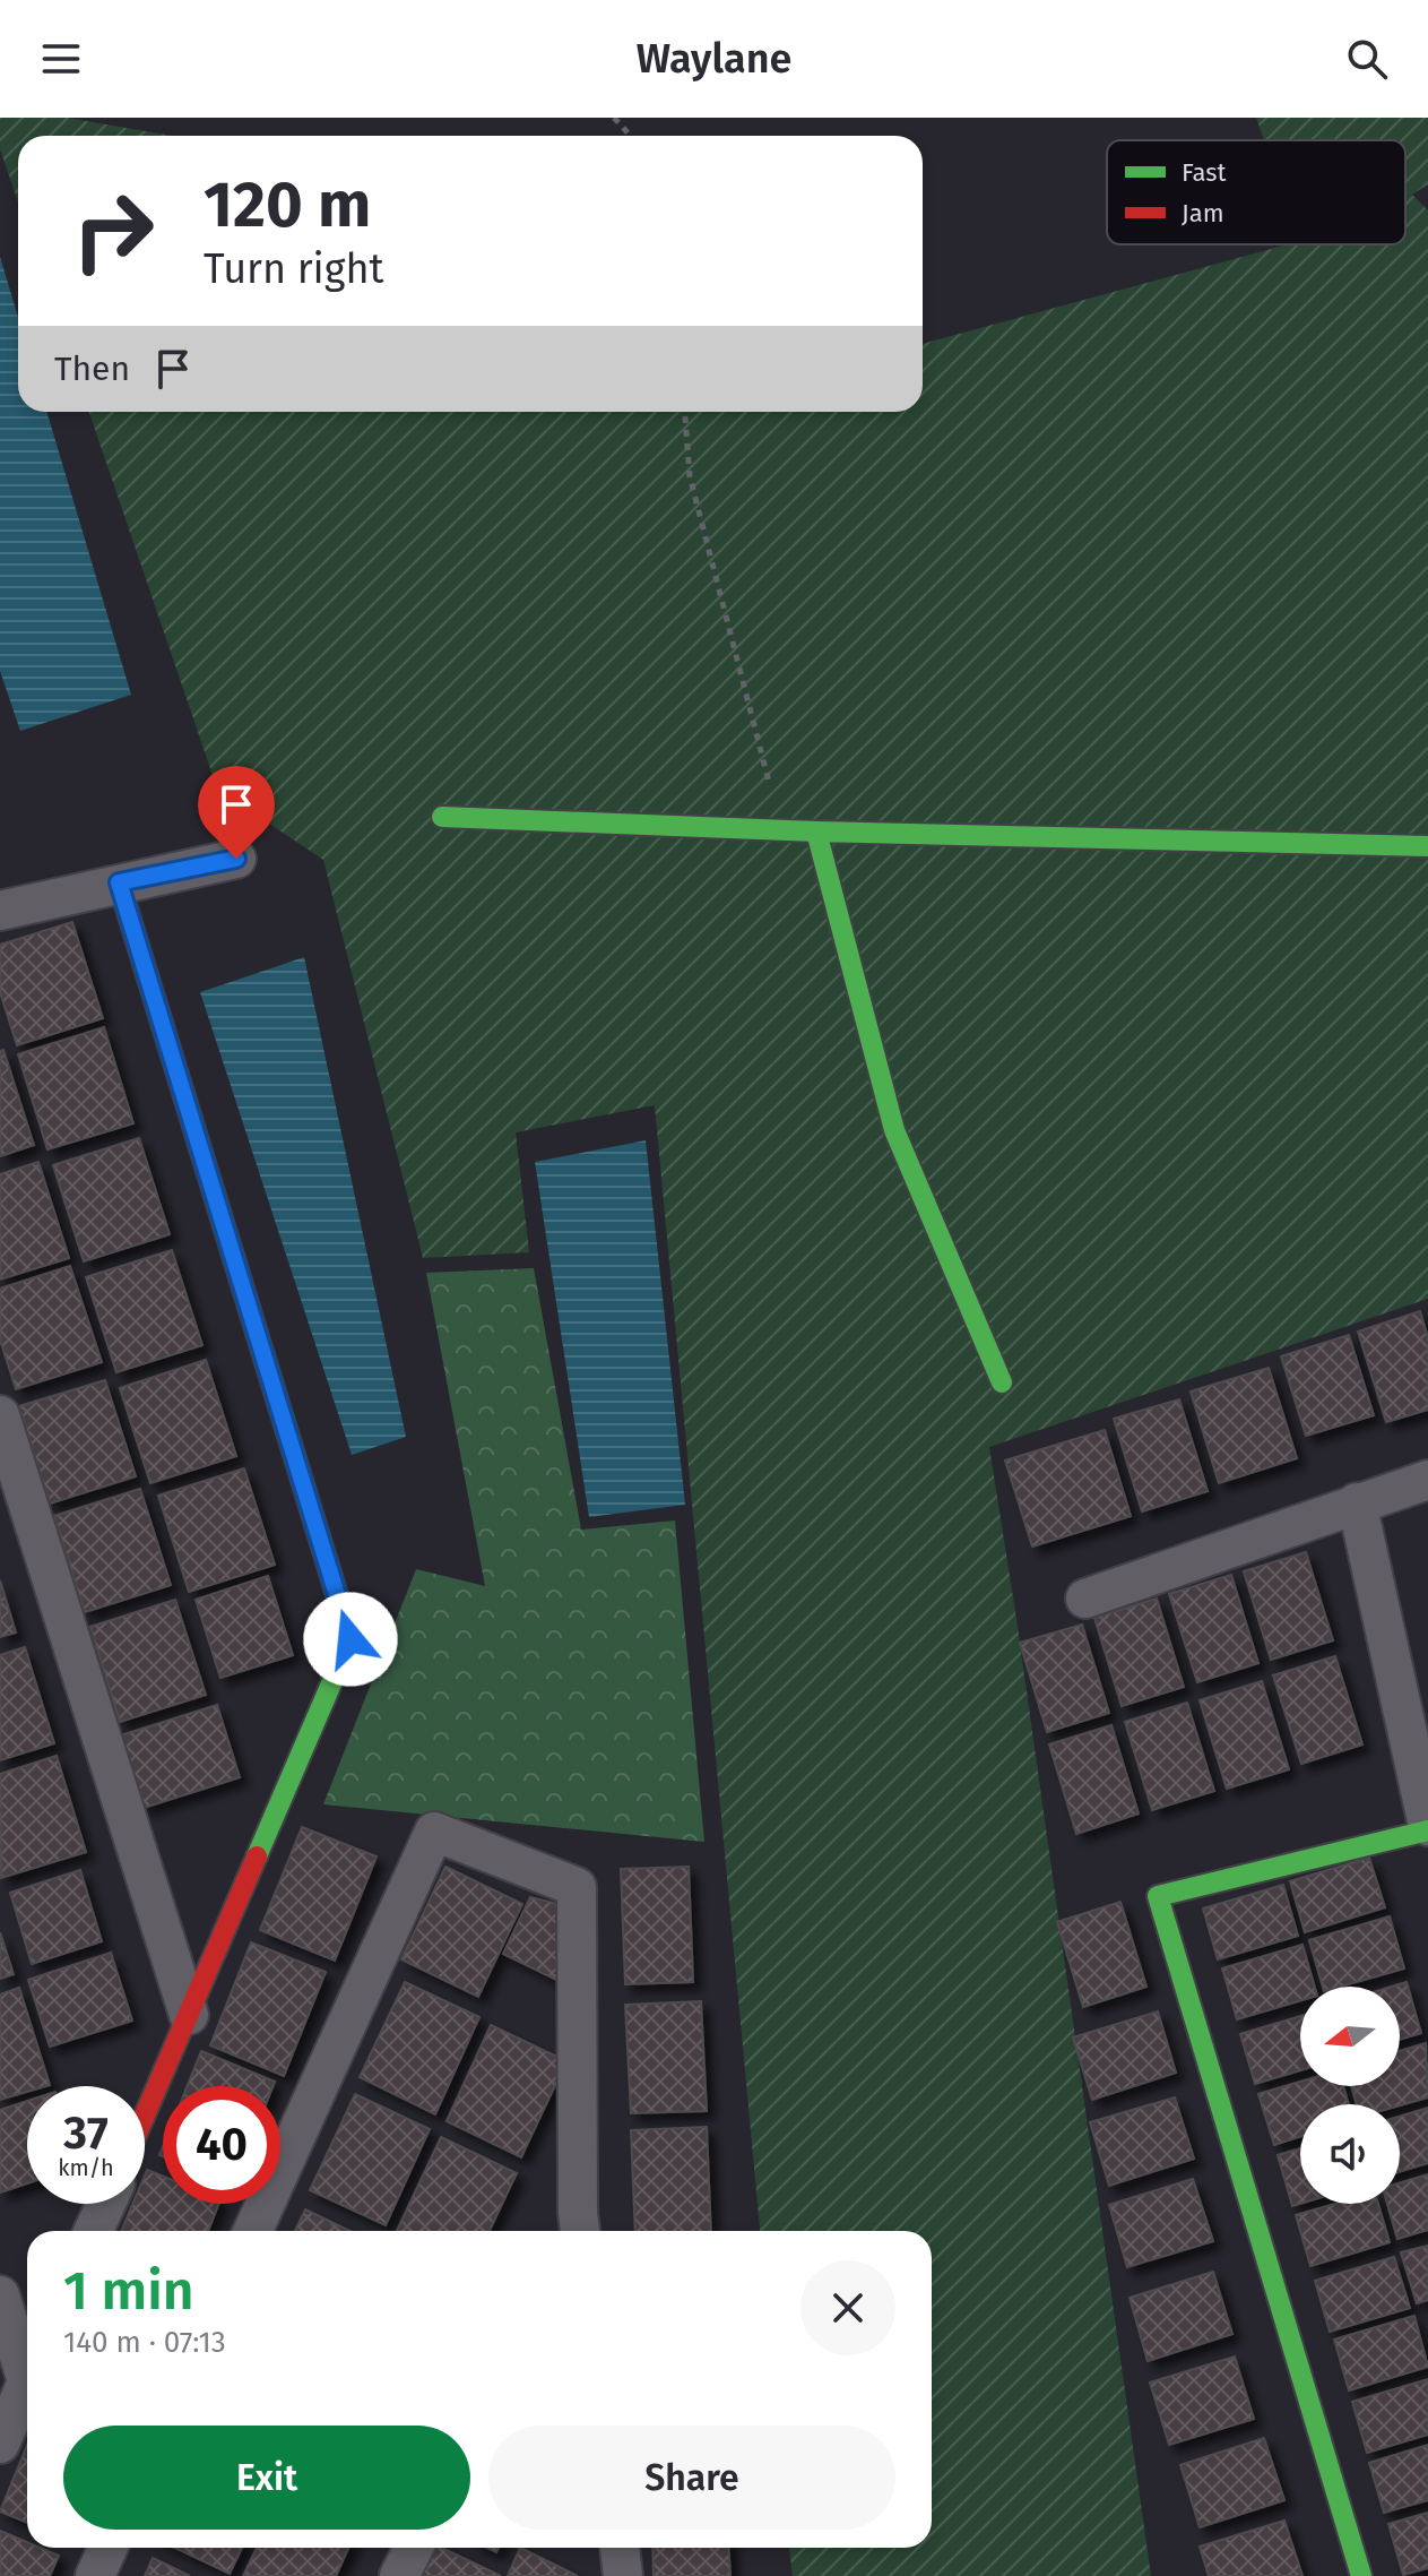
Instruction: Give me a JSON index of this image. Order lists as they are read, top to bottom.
{
  "legend": ["Fast", "Jam"],
  "north": "left",
  "page": {
    "header": "Waylane",
    "turn": ["120 m", "Turn right"],
    "then": "Then",
    "speed": "37 km/h",
    "limit": "40",
    "heading": ["1 min", "140 m · 07:13"],
    "buttons": ["Exit", "Share"]
  }
}
